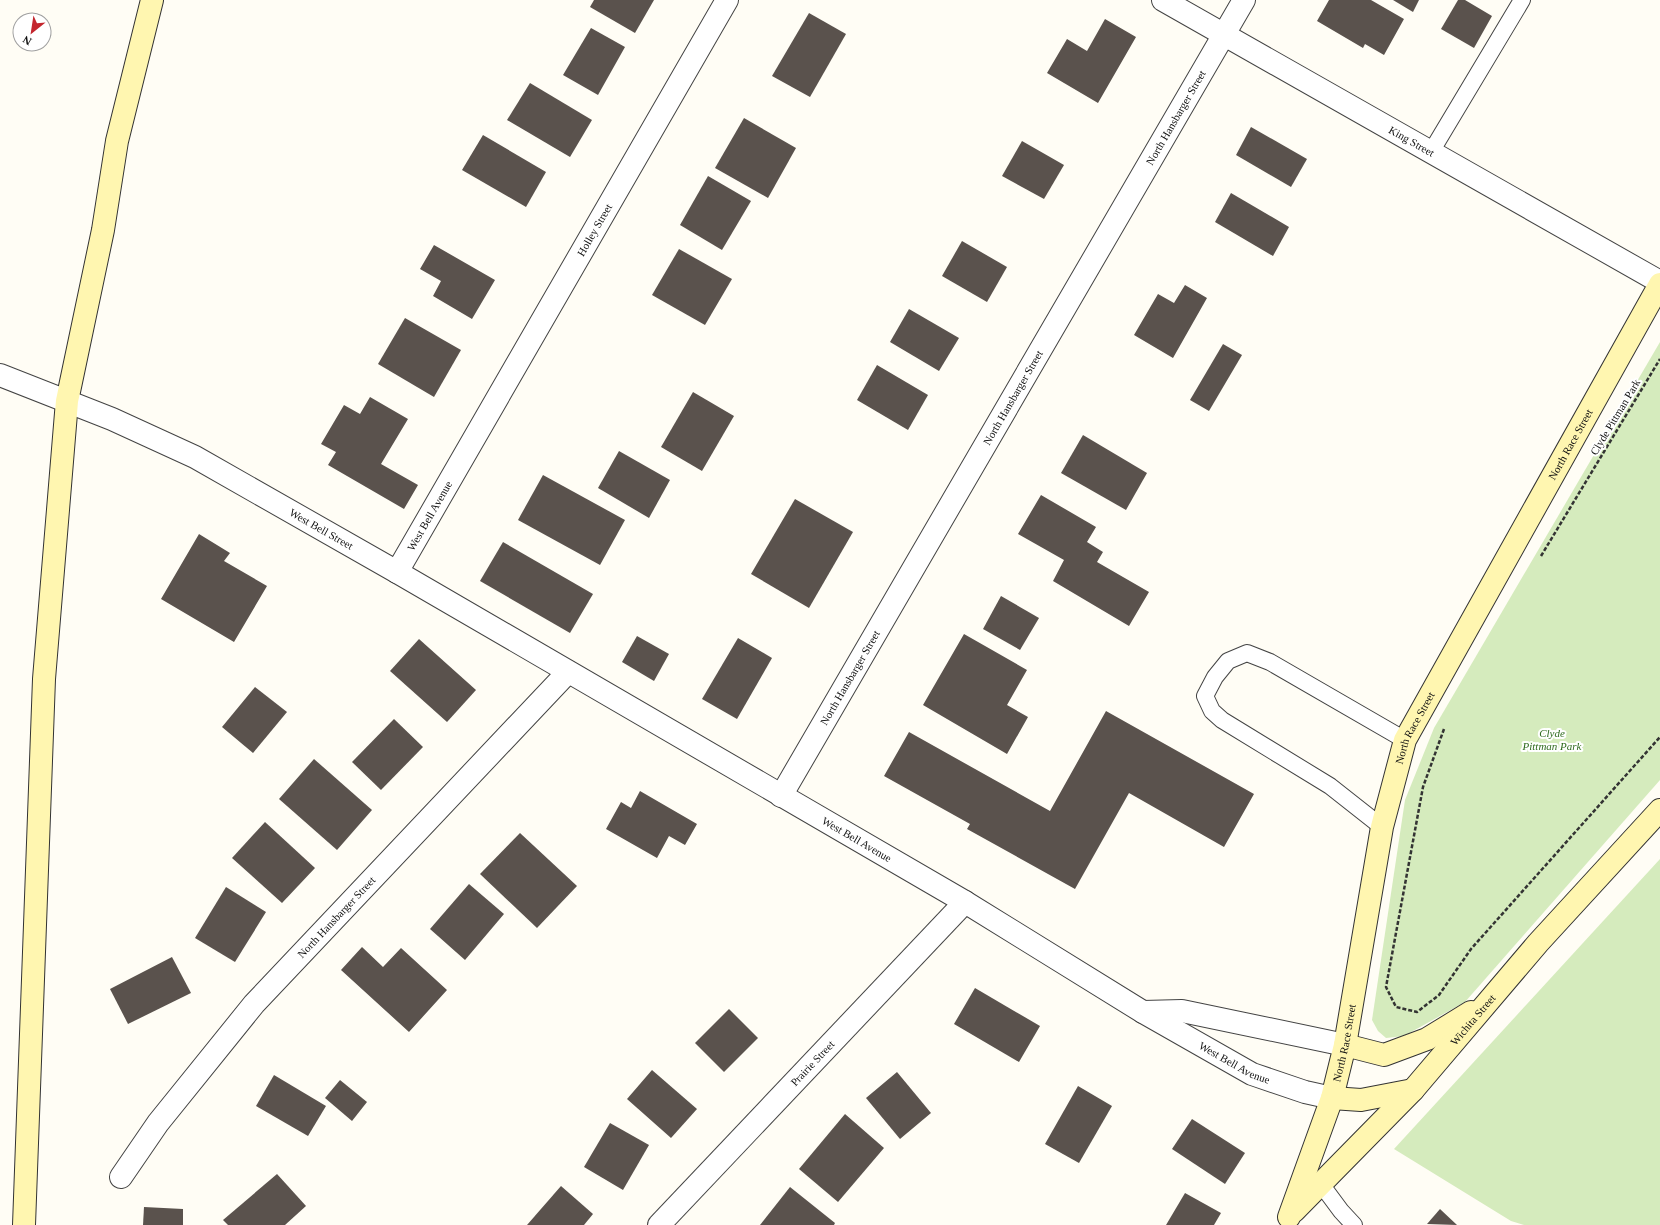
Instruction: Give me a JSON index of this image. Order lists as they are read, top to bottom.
{
  "streets": {
    "street": [
      "North Hansbarger Street",
      "King Street",
      "Holley Street",
      "North Race Street",
      "West Bell Avenue",
      "West Bell Street",
      "Wichita Street",
      "Prairie Street"
    ],
    "path": ["Clyde Pittman Park"]
  },
  "crossings": [
    ["North Hansbarger Street", "King Street"],
    ["North Hansbarger Street", "West Bell Avenue"],
    ["North Hansbarger Street", "West Bell Street"],
    ["King Street", "North Race Street"],
    ["Holley Street", "West Bell Avenue"],
    ["North Race Street", "West Bell Avenue"],
    ["North Race Street", "Wichita Street"],
    ["West Bell Avenue", "West Bell Street"],
    ["West Bell Avenue", "Prairie Street"]
  ],
  "parks": ["Clyde Pittman Park"],
  "north": "bottom left"
}
